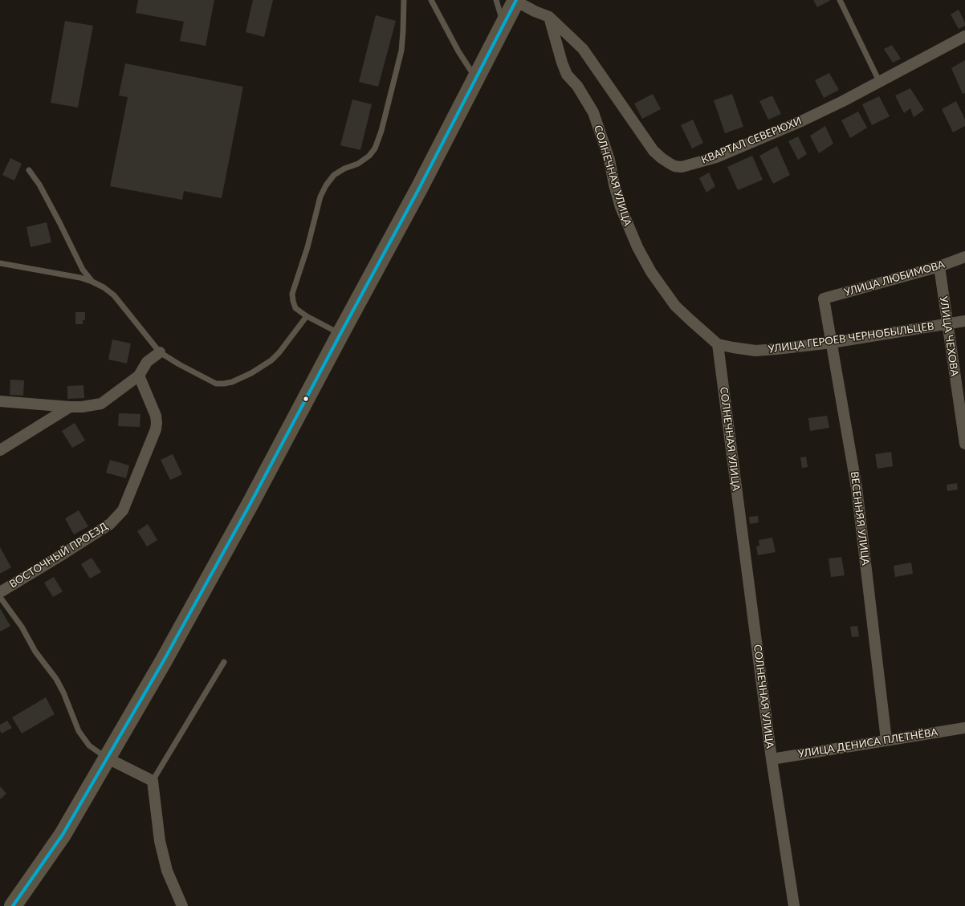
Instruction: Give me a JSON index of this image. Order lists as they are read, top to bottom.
{
  "streets": {
    "street": [
      "КВАРТАЛ СЕВЕРЮХИ",
      "СОЛНЕЧНАЯ УЛИЦА",
      "УЛИЦА ЛЮБИМОВА",
      "УЛИЦА ЧЕХОВА",
      "УЛИЦА ГЕРОЕВ ЧЕРНОБЫЛЬЦЕВ",
      "ВЕСЕННЯЯ УЛИЦА",
      "ВОСТОЧНЫЙ ПРОЕЗД",
      "УЛИЦА ДЕНИСА ПЛЕТНЁВА"
    ]
  },
  "crossings": [
    ["КВАРТАЛ СЕВЕРЮХИ", "СОЛНЕЧНАЯ УЛИЦА"],
    ["СОЛНЕЧНАЯ УЛИЦА", "УЛИЦА ГЕРОЕВ ЧЕРНОБЫЛЬЦЕВ"],
    ["СОЛНЕЧНАЯ УЛИЦА", "УЛИЦА ДЕНИСА ПЛЕТНЁВА"],
    ["УЛИЦА ЛЮБИМОВА", "УЛИЦА ЧЕХОВА"],
    ["УЛИЦА ЛЮБИМОВА", "ВЕСЕННЯЯ УЛИЦА"],
    ["УЛИЦА ЧЕХОВА", "УЛИЦА ГЕРОЕВ ЧЕРНОБЫЛЬЦЕВ"],
    ["УЛИЦА ГЕРОЕВ ЧЕРНОБЫЛЬЦЕВ", "ВЕСЕННЯЯ УЛИЦА"],
    ["ВЕСЕННЯЯ УЛИЦА", "УЛИЦА ДЕНИСА ПЛЕТНЁВА"]
  ]
}
